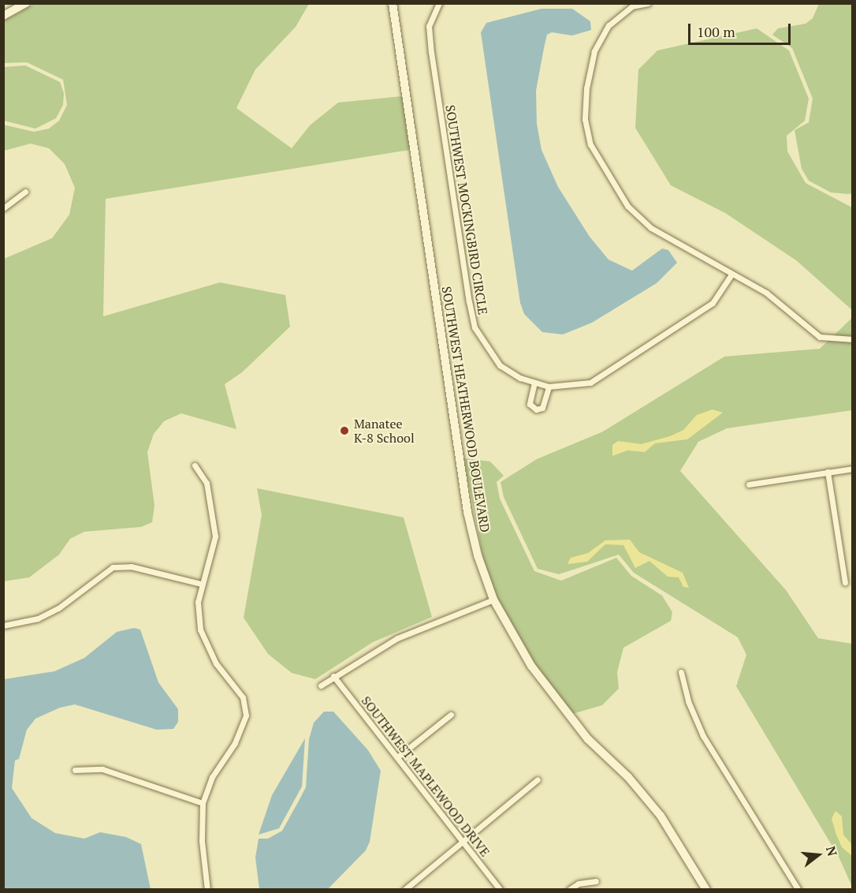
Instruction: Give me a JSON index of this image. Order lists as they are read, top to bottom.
{
  "streets": {
    "street": ["SOUTHWEST MOCKINGBIRD CIRCLE", "SOUTHWEST HEATHERWOOD BOULEVARD", "SOUTHWEST MAPLEWOOD DRIVE"]
  },
  "places": ["Manatee K-8 School"],
  "scale_bar": "100 m",
  "north": "right"
}
